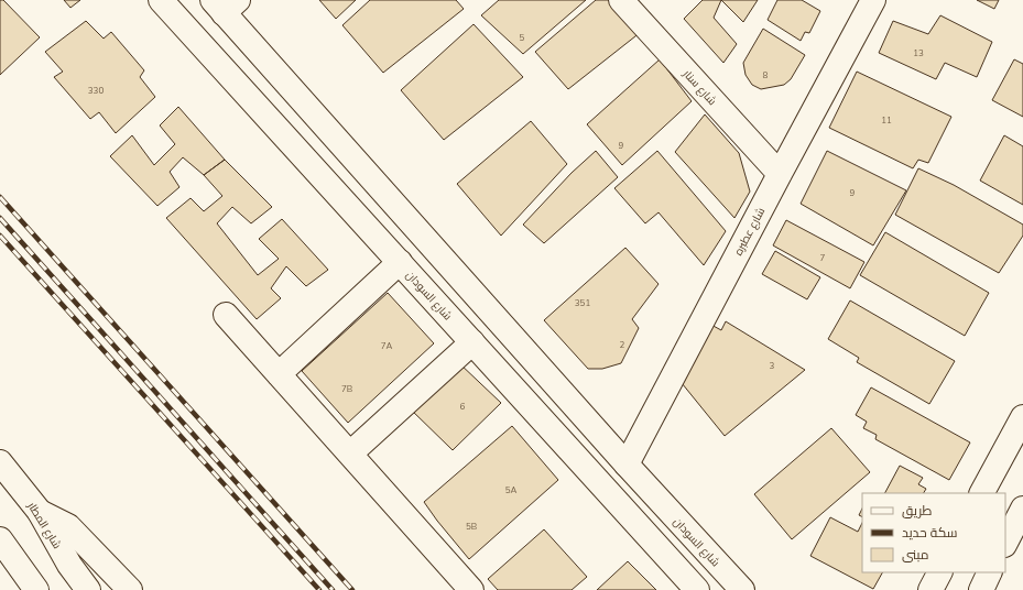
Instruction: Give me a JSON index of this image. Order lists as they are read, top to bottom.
{
  "streets": {
    "main road": [
      "شارع سنار",
      "شارع عطبره",
      "شارع السودان",
      "شارع المطار"
    ]
  },
  "crossings": [
    ["شارع سنار", "شارع عطبره"],
    ["شارع عطبره", "شارع السودان"]
  ],
  "house_numbers": [
    "5",
    "13",
    "8",
    "330",
    "11",
    "9",
    "9",
    "7",
    "351",
    "2",
    "7A",
    "3",
    "7B",
    "6",
    "5A",
    "5B"
  ],
  "legend": ["طريق", "سكة حديد", "مبنى"]
}
